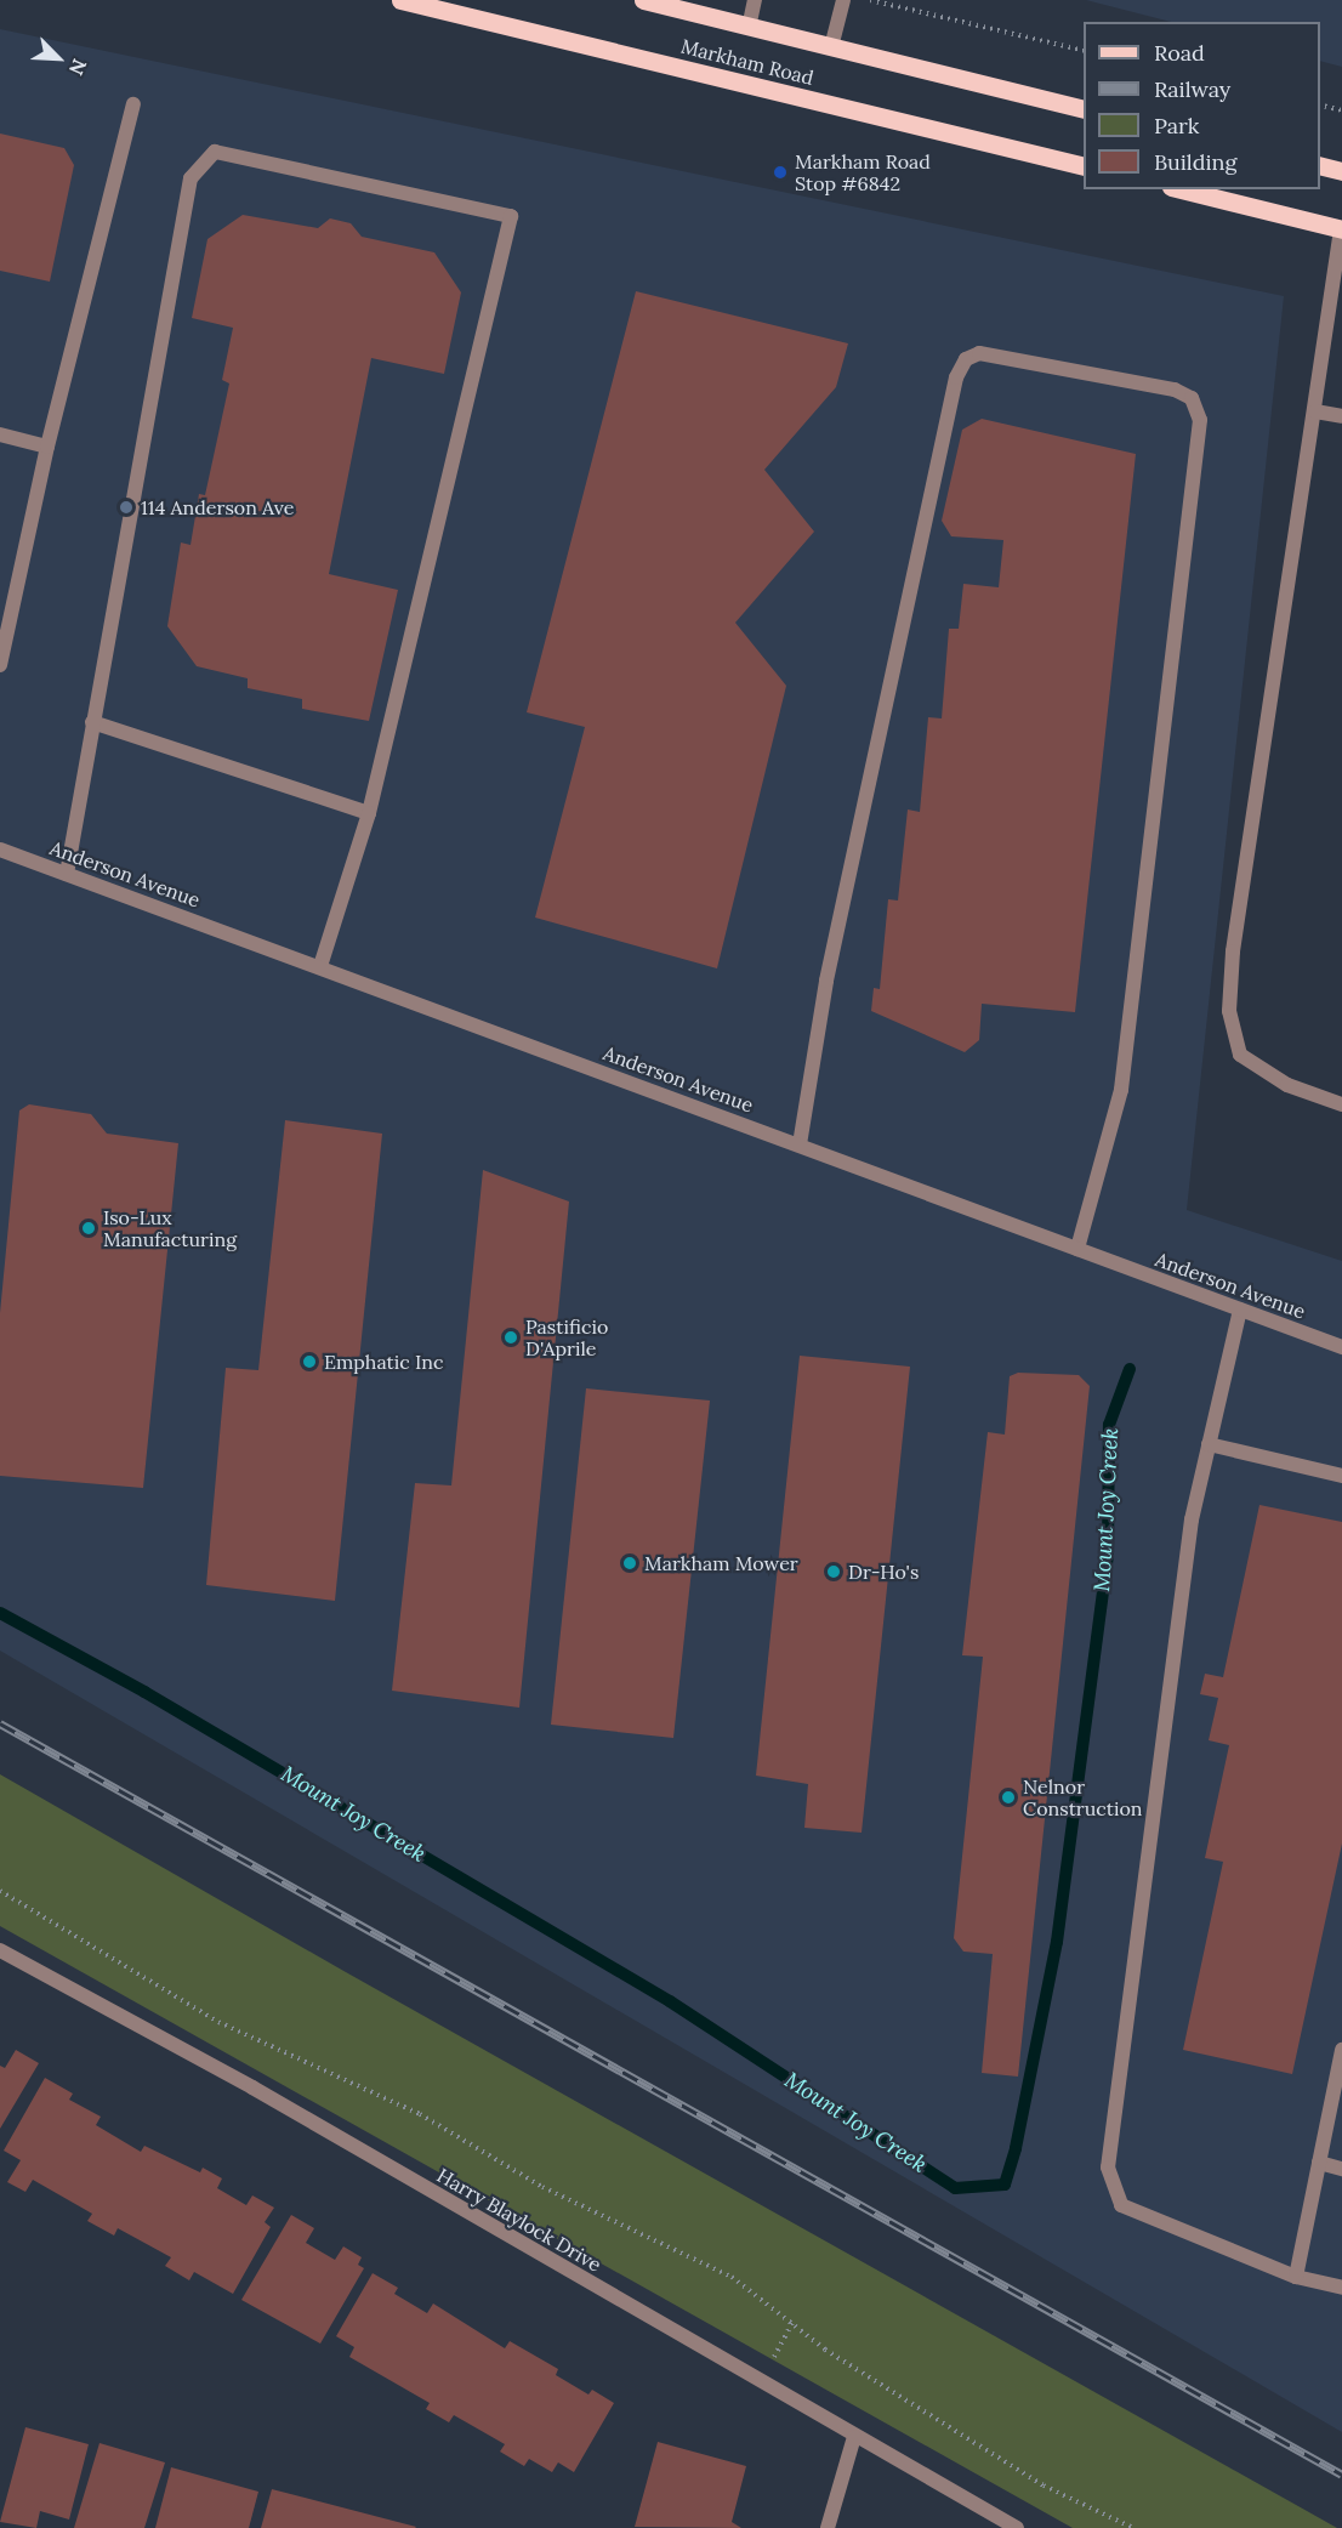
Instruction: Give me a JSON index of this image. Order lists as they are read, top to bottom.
{
  "streets": {
    "main road": ["Markham Road"],
    "street": ["Anderson Avenue", "Harry Blaylock Drive"]
  },
  "water": ["Mount Joy Creek"],
  "places": [
    "Markham Road Stop #6842",
    "114 Anderson Ave",
    "Iso-Lux Manufacturing",
    "Pastificio D'Aprile",
    "Emphatic Inc",
    "Markham Mower",
    "Dr-Ho's",
    "Nelnor Construction"
  ],
  "legend": [
    "Road",
    "Railway",
    "Park",
    "Building"
  ],
  "north": "bottom right"
}
